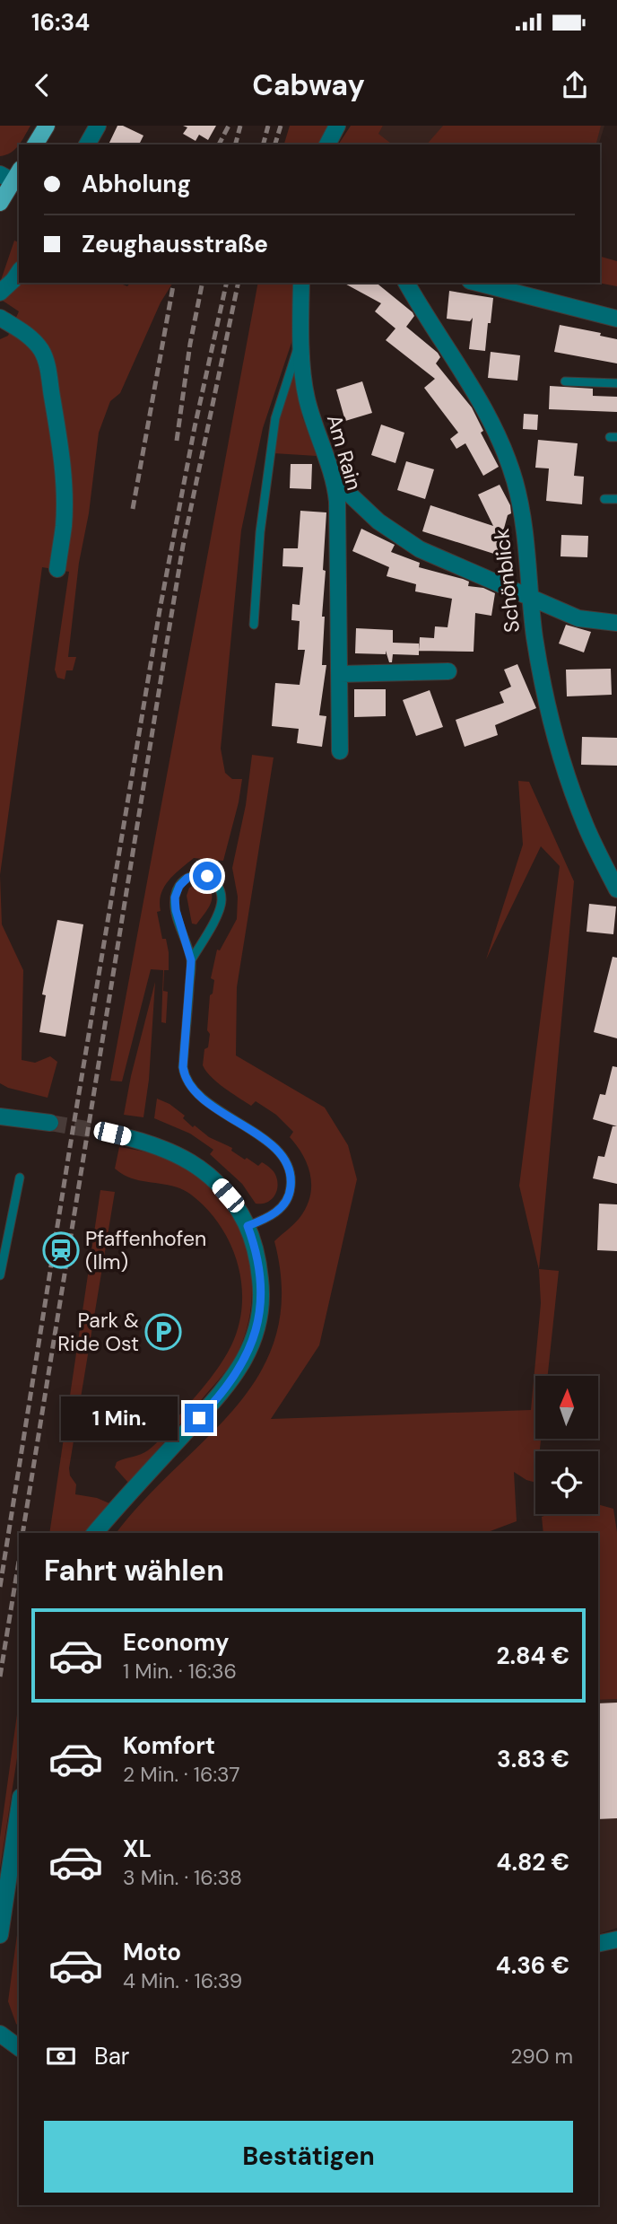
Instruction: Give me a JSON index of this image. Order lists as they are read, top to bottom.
{
  "streets": {
    "street": ["Am Rain", "Schönblick"]
  },
  "places": {
    "station": ["Pfaffenhofen (Ilm)"],
    "parking": ["Park & Ride Ost"]
  },
  "north": "top",
  "page": {
    "status": "16:34",
    "header": "Cabway",
    "banner": ["Abholung", "Zeughausstraße"],
    "bubble": "1 Min.",
    "heading": "Fahrt wählen",
    "list": [
      {
        "name": "Economy",
        "note": "1 Min. · 16:36",
        "value": "2.84 €"
      },
      {
        "name": "Komfort",
        "note": "2 Min. · 16:37",
        "value": "3.83 €"
      },
      {
        "name": "XL",
        "note": "3 Min. · 16:38",
        "value": "4.82 €"
      },
      {
        "name": "Moto",
        "note": "4 Min. · 16:39",
        "value": "4.36 €"
      }
    ],
    "pay": ["Bar", "290 m"],
    "buttons": "Bestätigen"
  }
}
